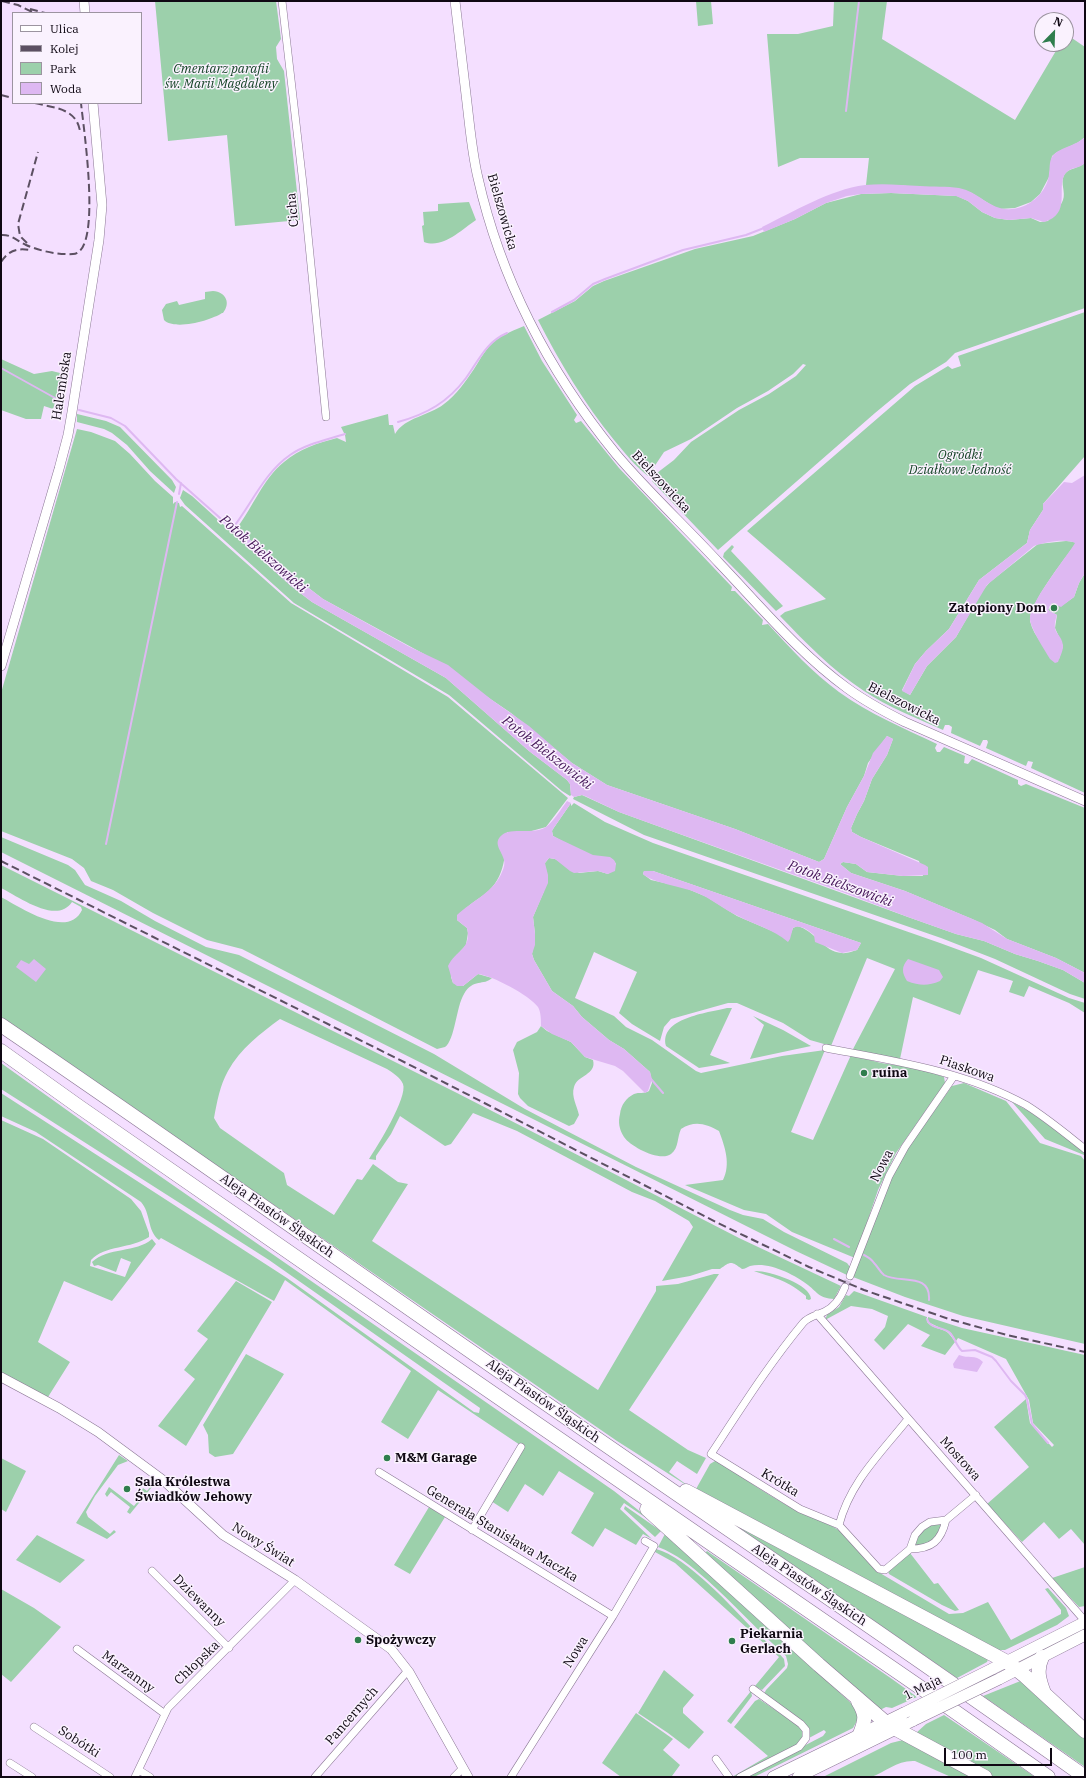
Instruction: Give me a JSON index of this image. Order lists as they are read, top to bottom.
{
  "streets": {
    "highway": ["Aleja Piastów Śląskich"],
    "main road": ["1 Maja"],
    "street": [
      "Cicha",
      "Bielszowicka",
      "Halembska",
      "Piaskowa",
      "Nowa",
      "Mostowa",
      "Krótka",
      "Generała Stanisława Maczka",
      "Nowy Świat",
      "Dziewanny",
      "Chłopska",
      "Marzanny",
      "Pancernych",
      "Sobótki"
    ]
  },
  "crossings": [
    ["Piaskowa", "Nowa"],
    ["Nowa", "Generała Stanisława Maczka"],
    ["Mostowa", "Krótka"],
    ["Mostowa", "1 Maja"],
    ["Nowy Świat", "Chłopska"],
    ["Nowy Świat", "Pancernych"],
    ["Dziewanny", "Chłopska"],
    ["Chłopska", "Marzanny"]
  ],
  "water": ["Potok Bielszowicki"],
  "parks": ["Cmentarz parafii św. Marii Magdaleny", "Ogródki Działkowe Jedność"],
  "places": [
    "Zatopiony Dom",
    "ruina",
    "M&M Garage",
    "Sala Królestwa Świadków Jehowy",
    "Spożywczy",
    "Piekarnia Gerlach"
  ],
  "legend": [
    "Ulica",
    "Kolej",
    "Park",
    "Woda"
  ],
  "scale_bar": "100 m",
  "north": "top right"
}
